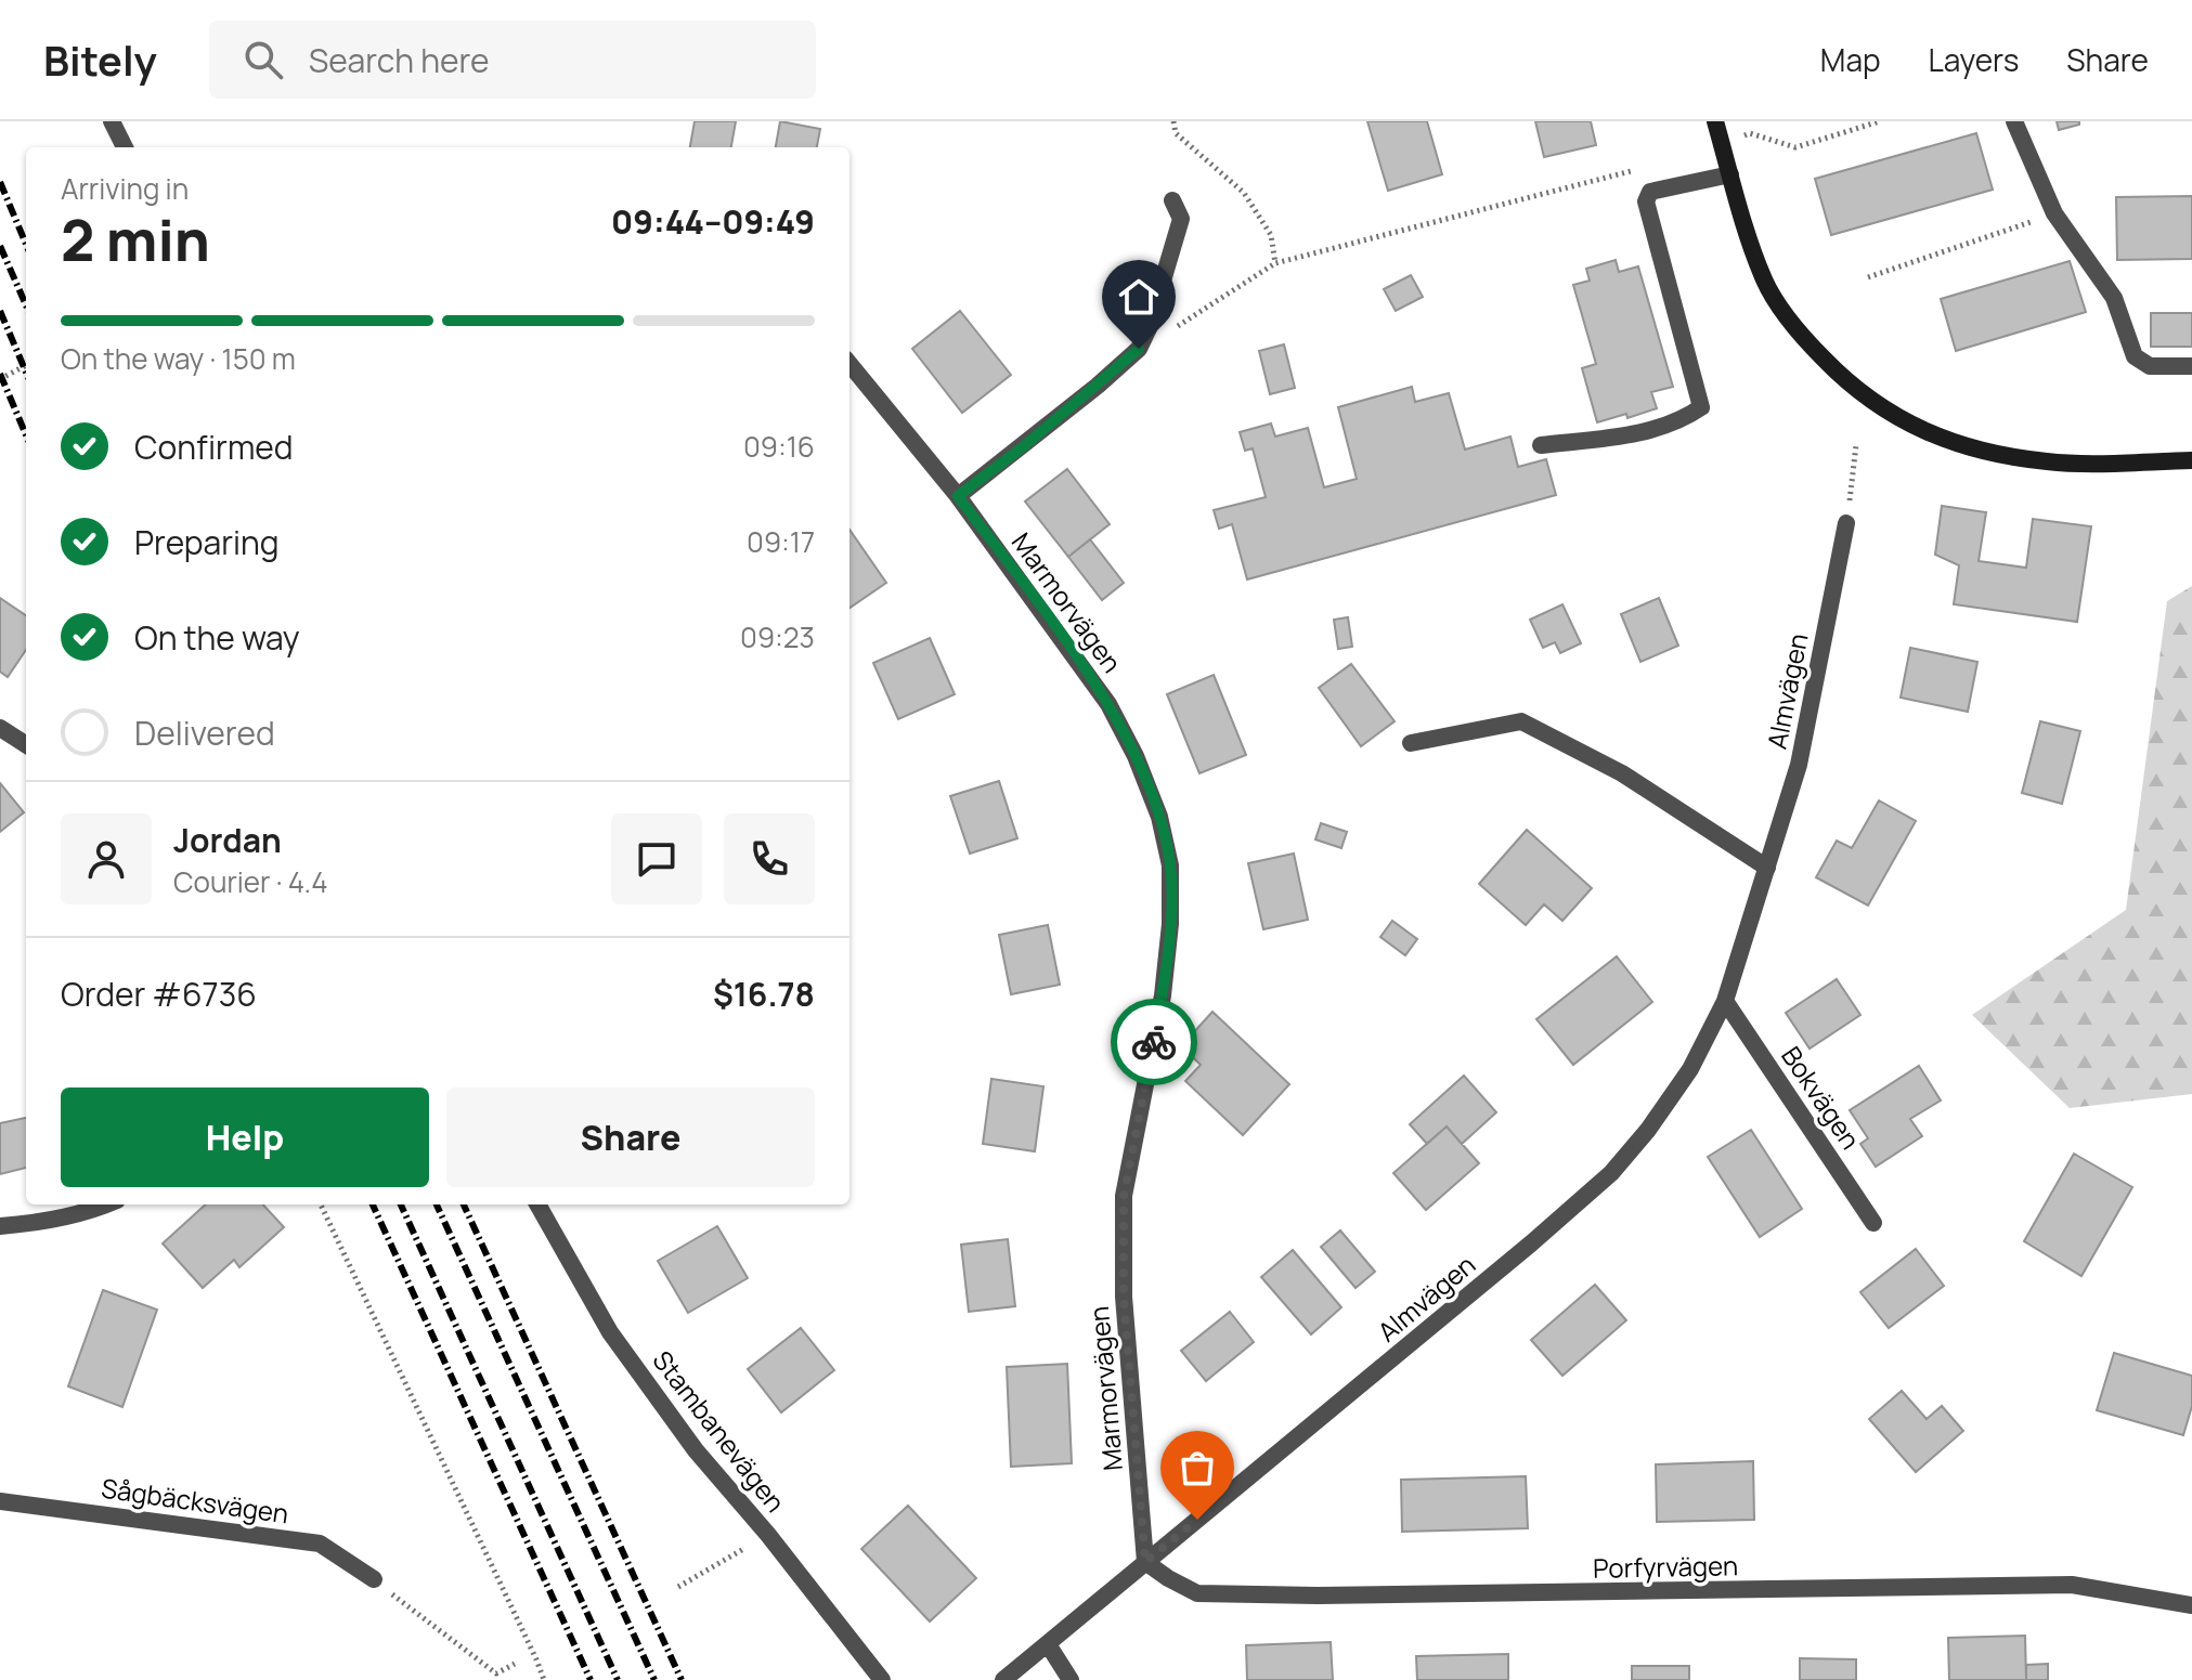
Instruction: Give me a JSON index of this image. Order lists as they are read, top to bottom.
{
  "streets": {
    "street": [
      "Marmorvägen",
      "Almvägen",
      "Bokvägen",
      "Stambanevägen",
      "Sågbäcksvägen",
      "Porfyrvägen"
    ]
  },
  "crossings": [
    ["Marmorvägen", "Almvägen"],
    ["Marmorvägen", "Porfyrvägen"],
    ["Almvägen", "Bokvägen"],
    ["Almvägen", "Porfyrvägen"]
  ],
  "page": {
    "header": "Bitely",
    "search": "Search here",
    "nav": ["Map", "Layers", "Share"],
    "heading": ["2 min", "Arriving in", "09:44–09:49"],
    "panel": [
      "Jordan",
      "Courier · 4.4",
      "Order #6736",
      "$16.78"
    ],
    "bar": "On the way · 150 m",
    "list": [
      ["Confirmed", "09:16"],
      ["Preparing", "09:17"],
      ["On the way", "09:23"],
      "Delivered"
    ],
    "buttons": ["Help", "Share"]
  }
}
